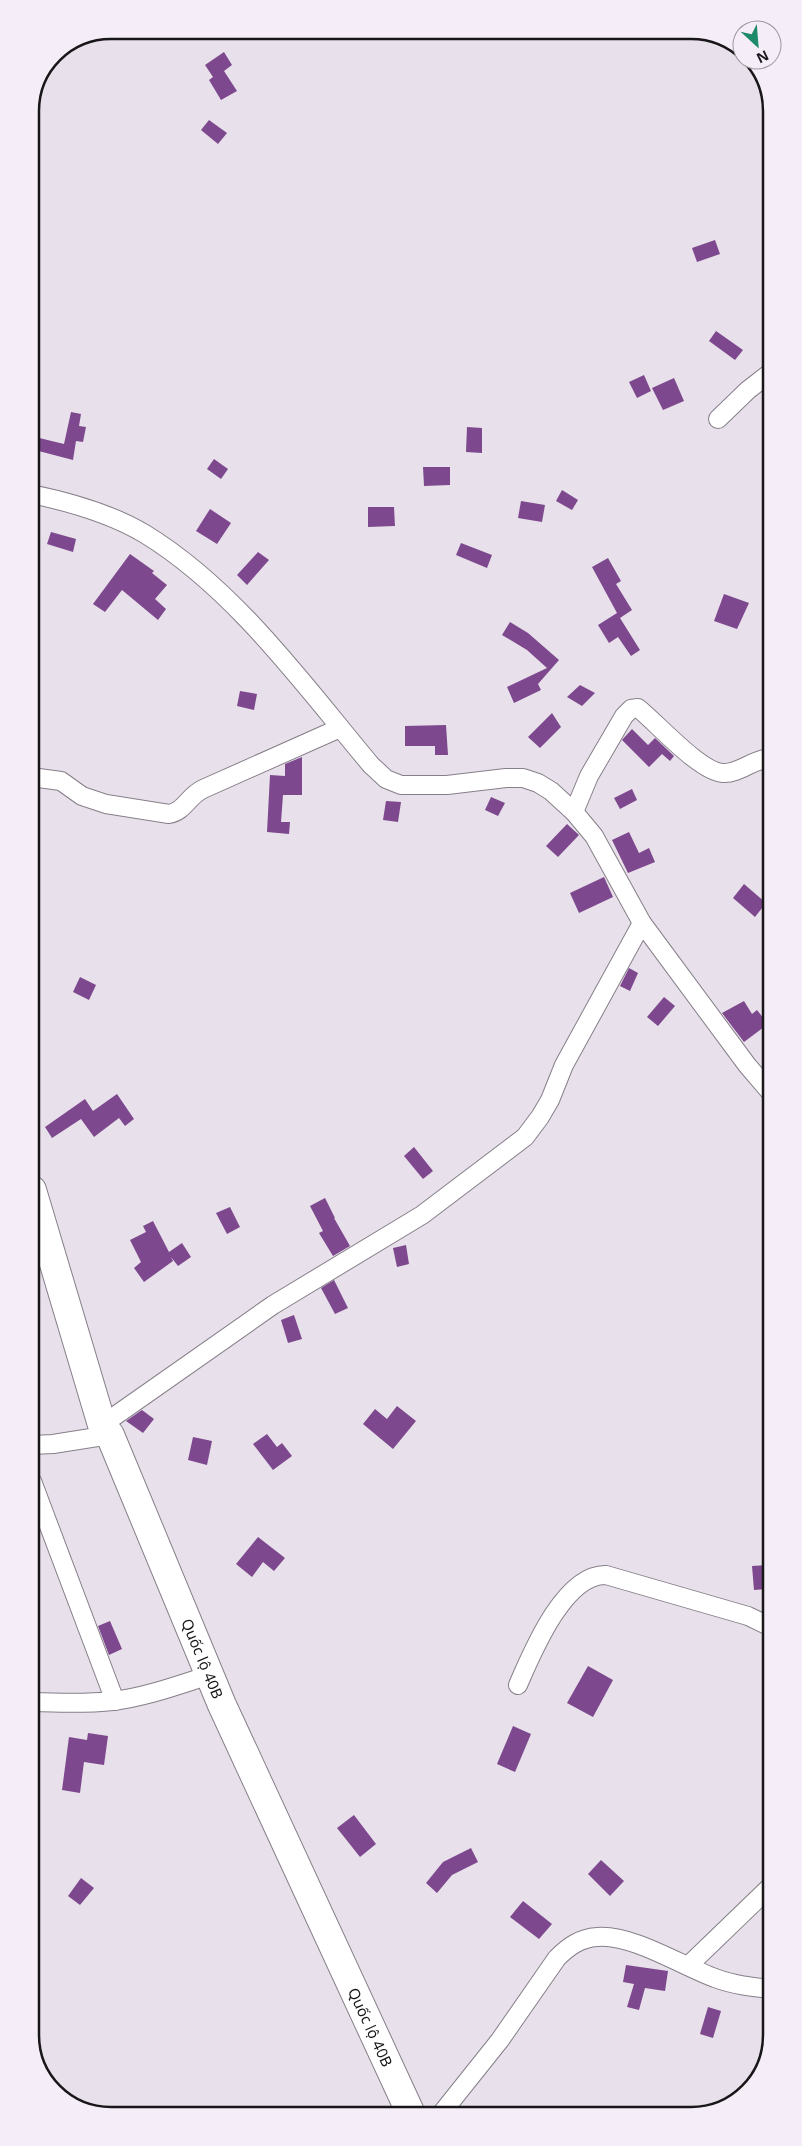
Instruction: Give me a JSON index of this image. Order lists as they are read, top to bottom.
{
  "streets": {
    "highway": ["Quốc lộ 40B"]
  },
  "north": "bottom right"
}
